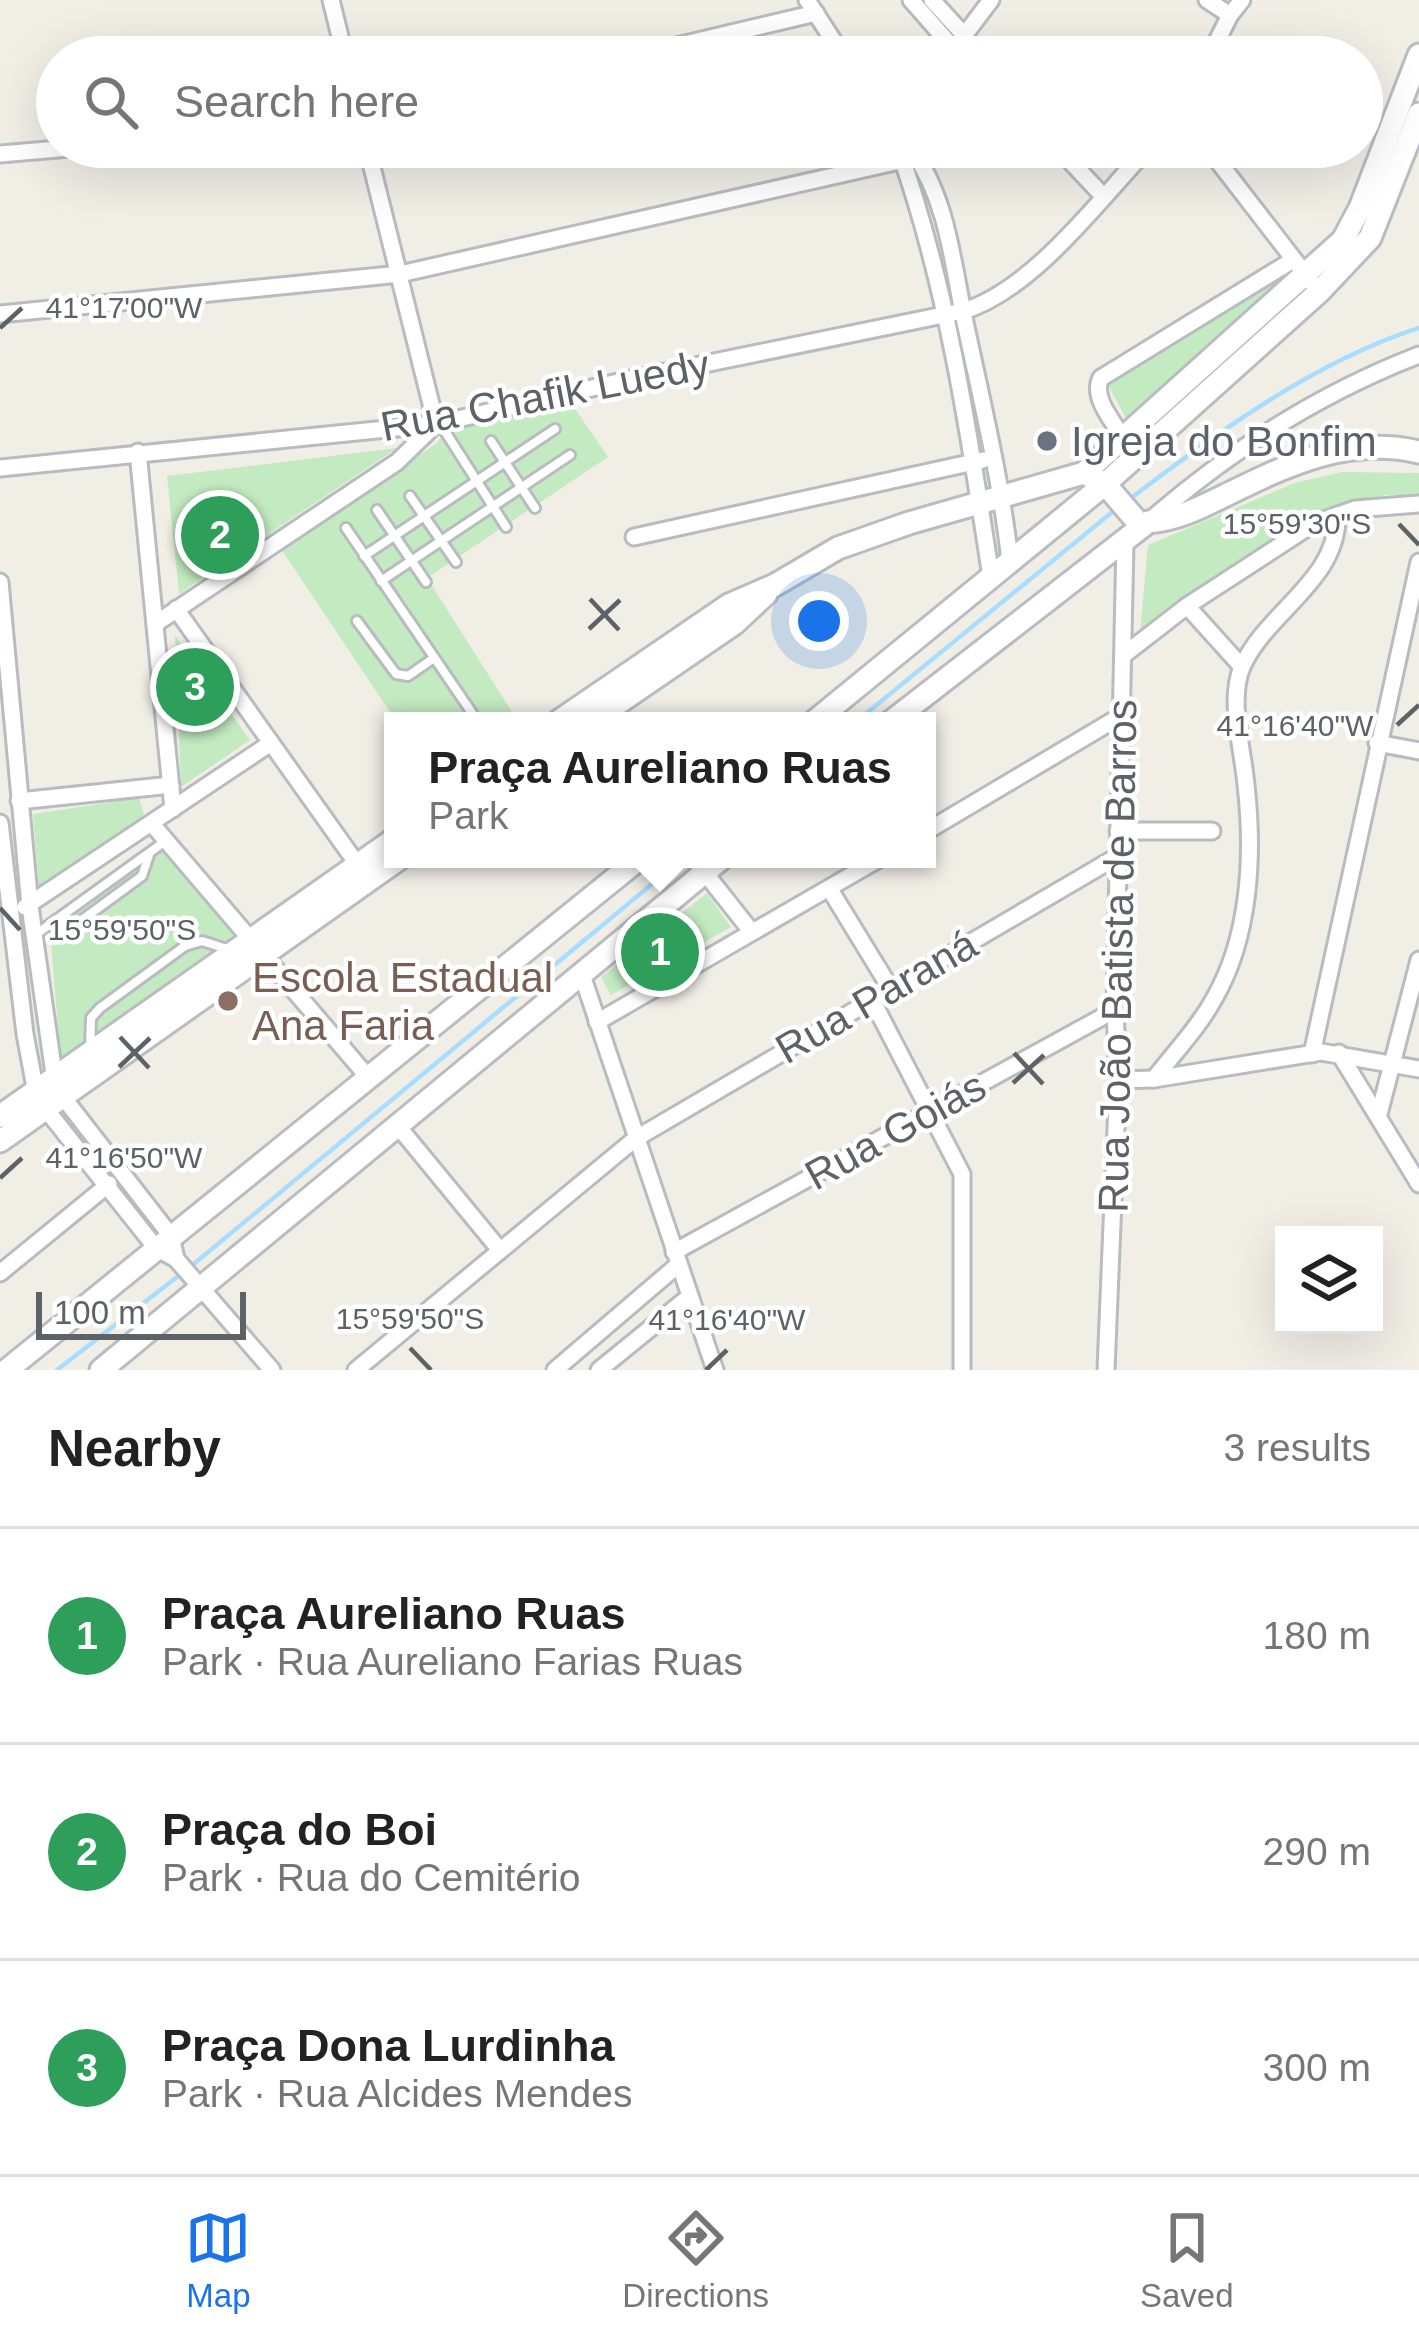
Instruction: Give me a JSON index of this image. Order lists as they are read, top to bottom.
{
  "streets": {
    "street": [
      "Rua Chafik Luedy",
      "Rua João Batista de Barros",
      "Rua Paraná",
      "Rua Goiás"
    ]
  },
  "crossings": [
    ["Rua João Batista de Barros", "Rua Paraná"],
    ["Rua João Batista de Barros", "Rua Goiás"]
  ],
  "places": ["Igreja do Bonfim", "Escola Estadual Ana Faria"],
  "scale_bar": "100 m",
  "page": {
    "search": "Search here",
    "pins": ["2", "3", "1"],
    "popup": ["Praça Aureliano Ruas", "Park"],
    "scale": "100 m",
    "heading": ["Nearby", "3 results"],
    "list": [
      {
        "mark": "1",
        "name": "Praça Aureliano Ruas",
        "note": "Park · Rua Aureliano Farias Ruas",
        "value": "180 m"
      },
      {
        "mark": "2",
        "name": "Praça do Boi",
        "note": "Park · Rua do Cemitério",
        "value": "290 m"
      },
      {
        "mark": "3",
        "name": "Praça Dona Lurdinha",
        "note": "Park · Rua Alcides Mendes",
        "value": "300 m"
      }
    ],
    "nav": ["Map", "Directions", "Saved"]
  },
  "coordinates": [
    "41°17'00\"W",
    "15°59'30\"S",
    "41°16'40\"W",
    "15°59'50\"S",
    "41°16'50\"W"
  ]
}
